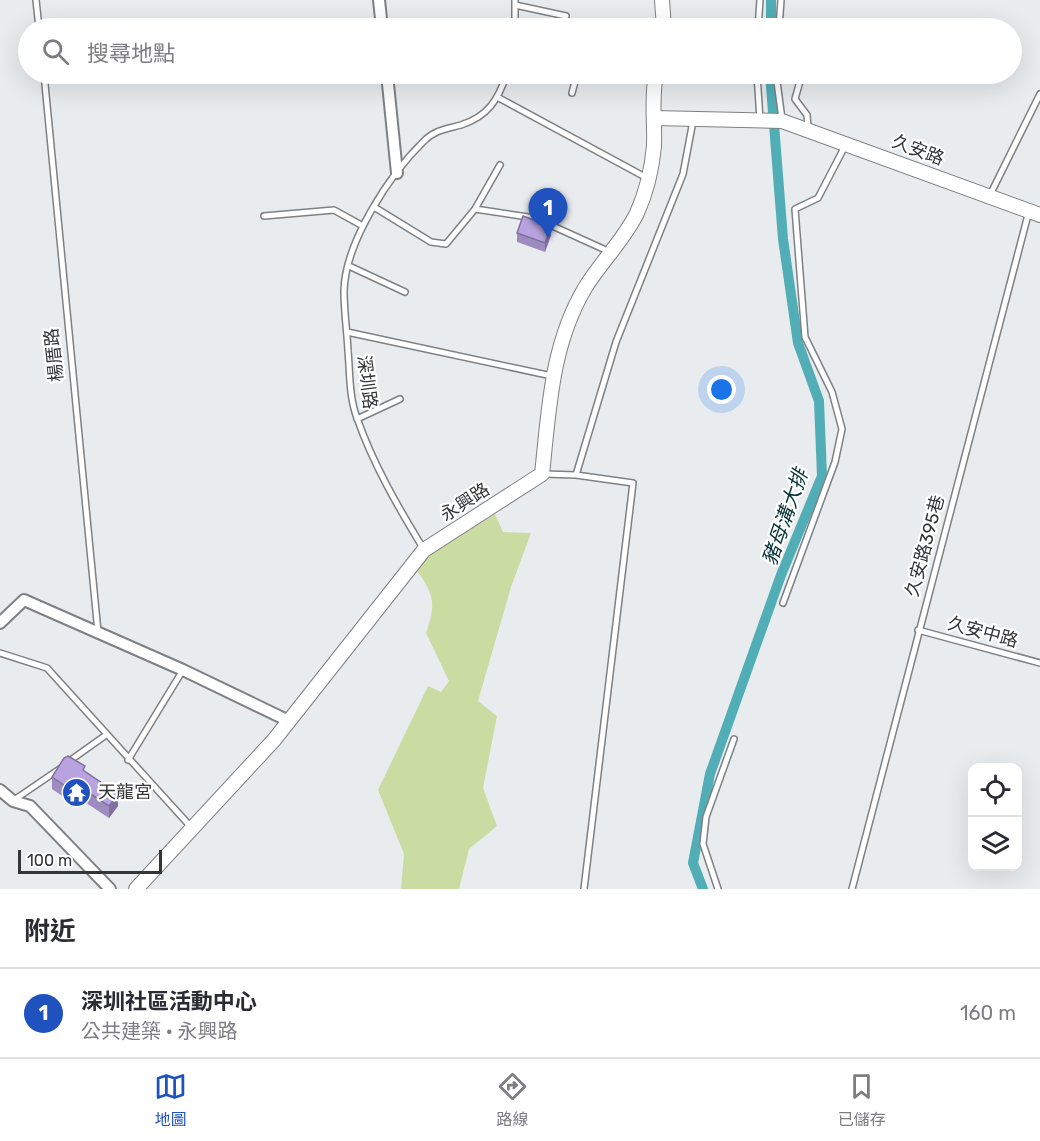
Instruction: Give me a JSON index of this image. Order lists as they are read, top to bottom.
{
  "streets": {
    "street": ["久安路", "永興路"],
    "lane": [
      "楊厝路",
      "深圳路",
      "久安路395巷",
      "久安中路"
    ]
  },
  "crossings": [
    ["久安路", "久安路395巷"],
    ["深圳路", "永興路"],
    ["久安路395巷", "久安中路"]
  ],
  "water": ["豬母溝大排"],
  "places": {
    "temple": ["天龍宮"]
  },
  "scale_bar": "100 m",
  "page": {
    "search": "搜尋地點",
    "pins": "1",
    "scale": "100 m",
    "heading": "附近",
    "list": [
      {
        "mark": "1",
        "name": "深圳社區活動中心",
        "note": "公共建築 · 永興路",
        "value": "160 m"
      }
    ],
    "nav": ["地圖", "路線", "已儲存"]
  }
}
